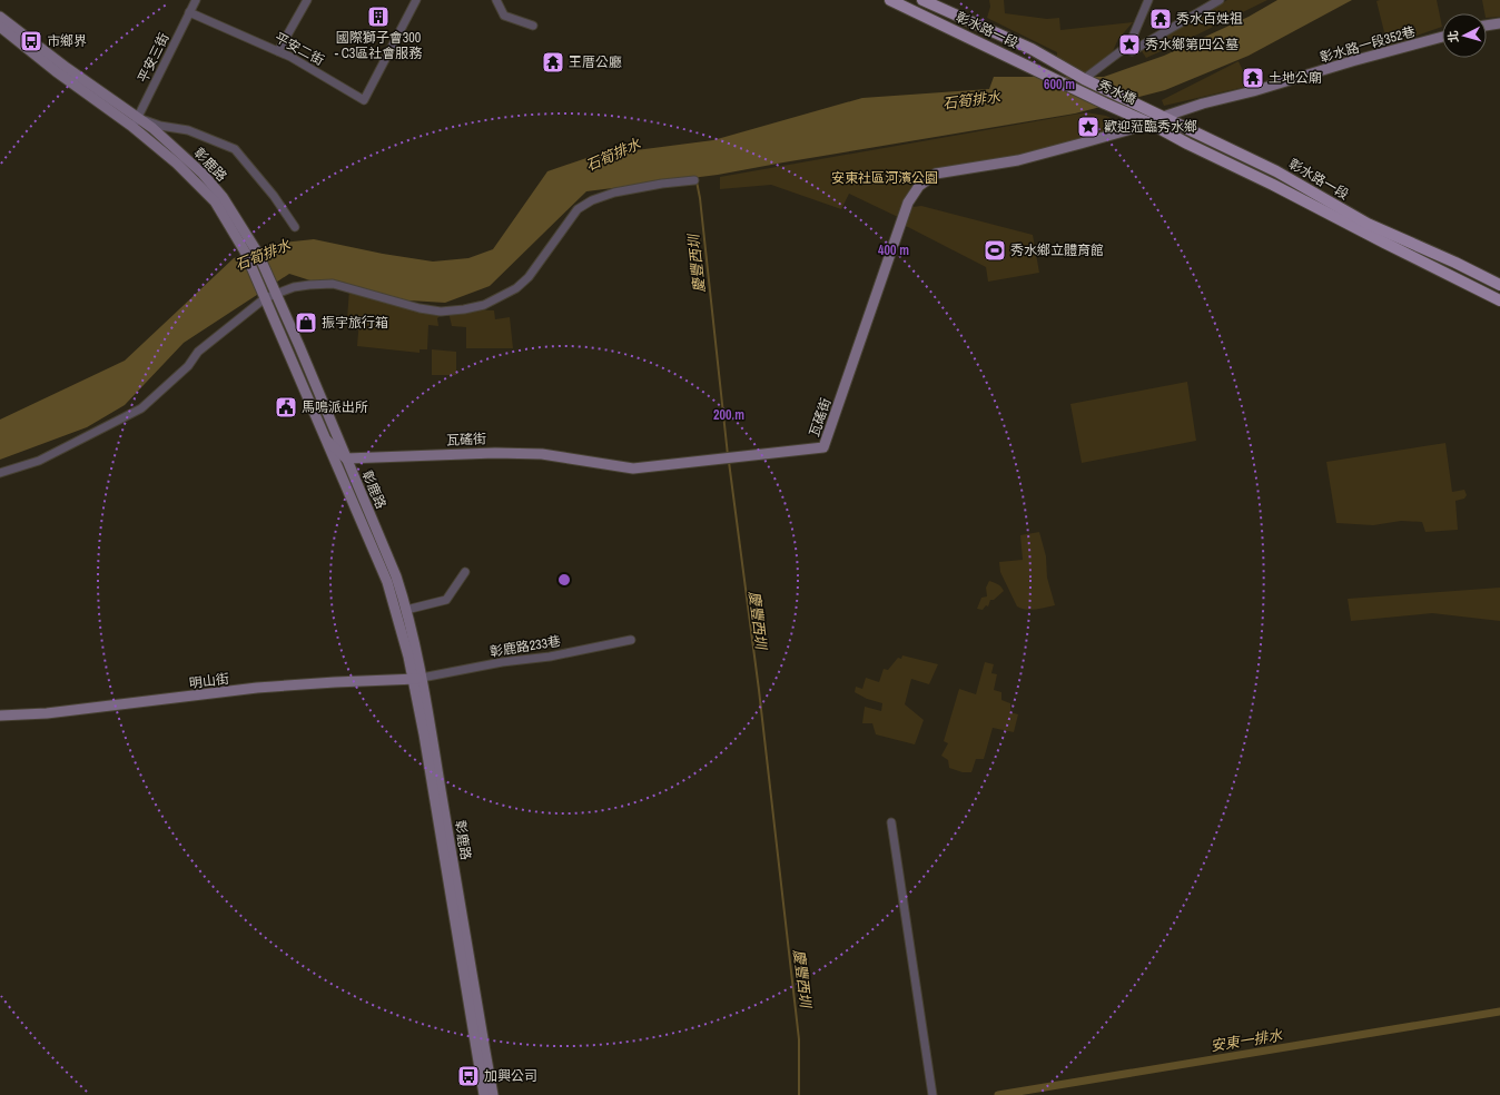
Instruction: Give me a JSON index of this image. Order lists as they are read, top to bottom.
{
  "streets": {
    "main road": [
      "彰水路一段",
      "彰水路一段352巷",
      "秀水橋",
      "彰鹿路",
      "瓦磘街",
      "明山街"
    ],
    "street": ["平安二街", "平安三街", "彰鹿路233巷"]
  },
  "crossings": [
    ["彰水路一段", "彰水路一段352巷"],
    ["彰水路一段", "秀水橋"],
    ["彰水路一段", "瓦磘街"],
    ["彰水路一段352巷", "瓦磘街"],
    ["平安二街", "平安三街"],
    ["平安三街", "彰鹿路"],
    ["秀水橋", "瓦磘街"],
    ["彰鹿路", "瓦磘街"],
    ["彰鹿路", "彰鹿路233巷"],
    ["彰鹿路", "明山街"],
    ["彰鹿路233巷", "明山街"]
  ],
  "water": ["石筍排水", "慶豐西圳", "安東一排水"],
  "parks": ["安東社區河濱公園"],
  "places": {
    "building": ["國際獅子會300 - C3區社會服務"],
    "temple": ["秀水百姓祖", "王厝公廳", "土地公廟"],
    "bus stop": ["市鄉界", "加興公司"],
    "place": ["秀水鄉第四公墓", "歡迎蒞臨秀水鄉"],
    "sports": ["秀水鄉立體育館"],
    "shop": ["振宇旅行箱"],
    "public building": ["馬鳴派出所"]
  },
  "north": "left",
  "rings": ["600 m", "400 m", "200 m"]
}
